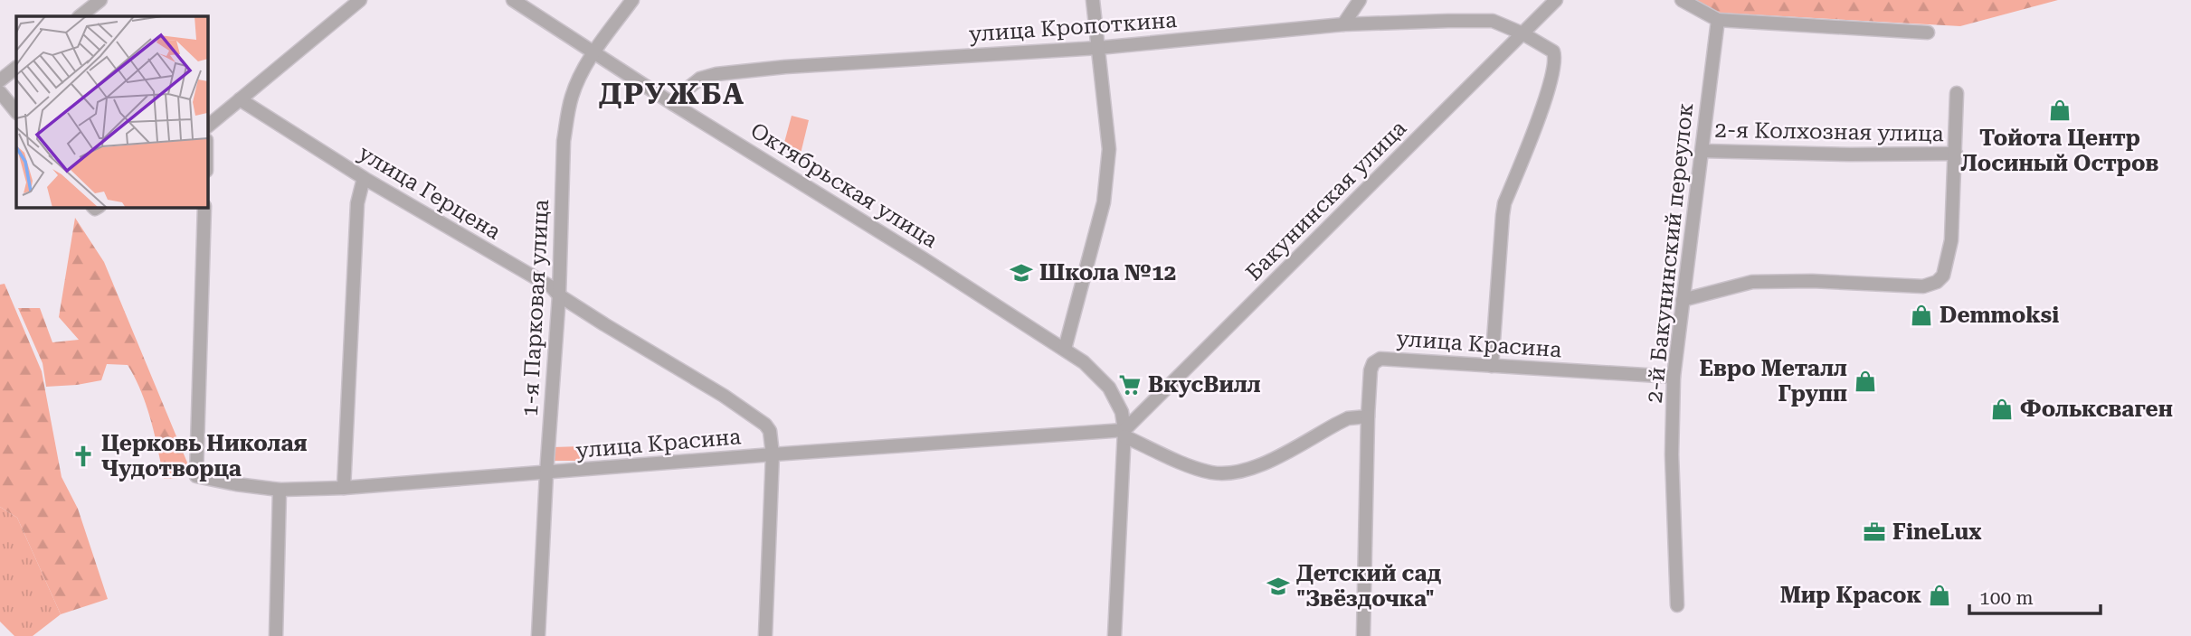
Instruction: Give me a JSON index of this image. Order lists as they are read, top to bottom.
{
  "streets": {
    "street": [
      "улица Кропоткина",
      "2-я Колхозная улица",
      "Октябрьская улица",
      "улица Герцена",
      "Бакунинская улица",
      "2-й Бакунинский переулок",
      "1-я Парковая улица",
      "улица Красина"
    ]
  },
  "crossings": [
    ["улица Кропоткина", "Октябрьская улица"],
    ["улица Кропоткина", "Бакунинская улица"],
    ["улица Кропоткина", "улица Красина"],
    ["2-я Колхозная улица", "2-й Бакунинский переулок"],
    ["Октябрьская улица", "Бакунинская улица"],
    ["Октябрьская улица", "1-я Парковая улица"],
    ["Октябрьская улица", "улица Красина"],
    ["улица Герцена", "1-я Парковая улица"],
    ["улица Герцена", "улица Красина"],
    ["Бакунинская улица", "улица Красина"],
    ["2-й Бакунинский переулок", "улица Красина"],
    ["1-я Парковая улица", "улица Красина"]
  ],
  "districts": ["ДРУЖБА"],
  "places": {
    "shop": [
      "Тойота Центр Лосиный Остров",
      "Demmoksi",
      "Евро Металл Групп",
      "Фольксваген",
      "Мир Красок"
    ],
    "school or university": ["Школа №12", "Детский сад \"Звёздочка\""],
    "supermarket": ["ВкусВилл"],
    "church": ["Церковь Николая Чудотворца"],
    "office": ["FineLux"]
  },
  "scale_bar": "100 m"
}
